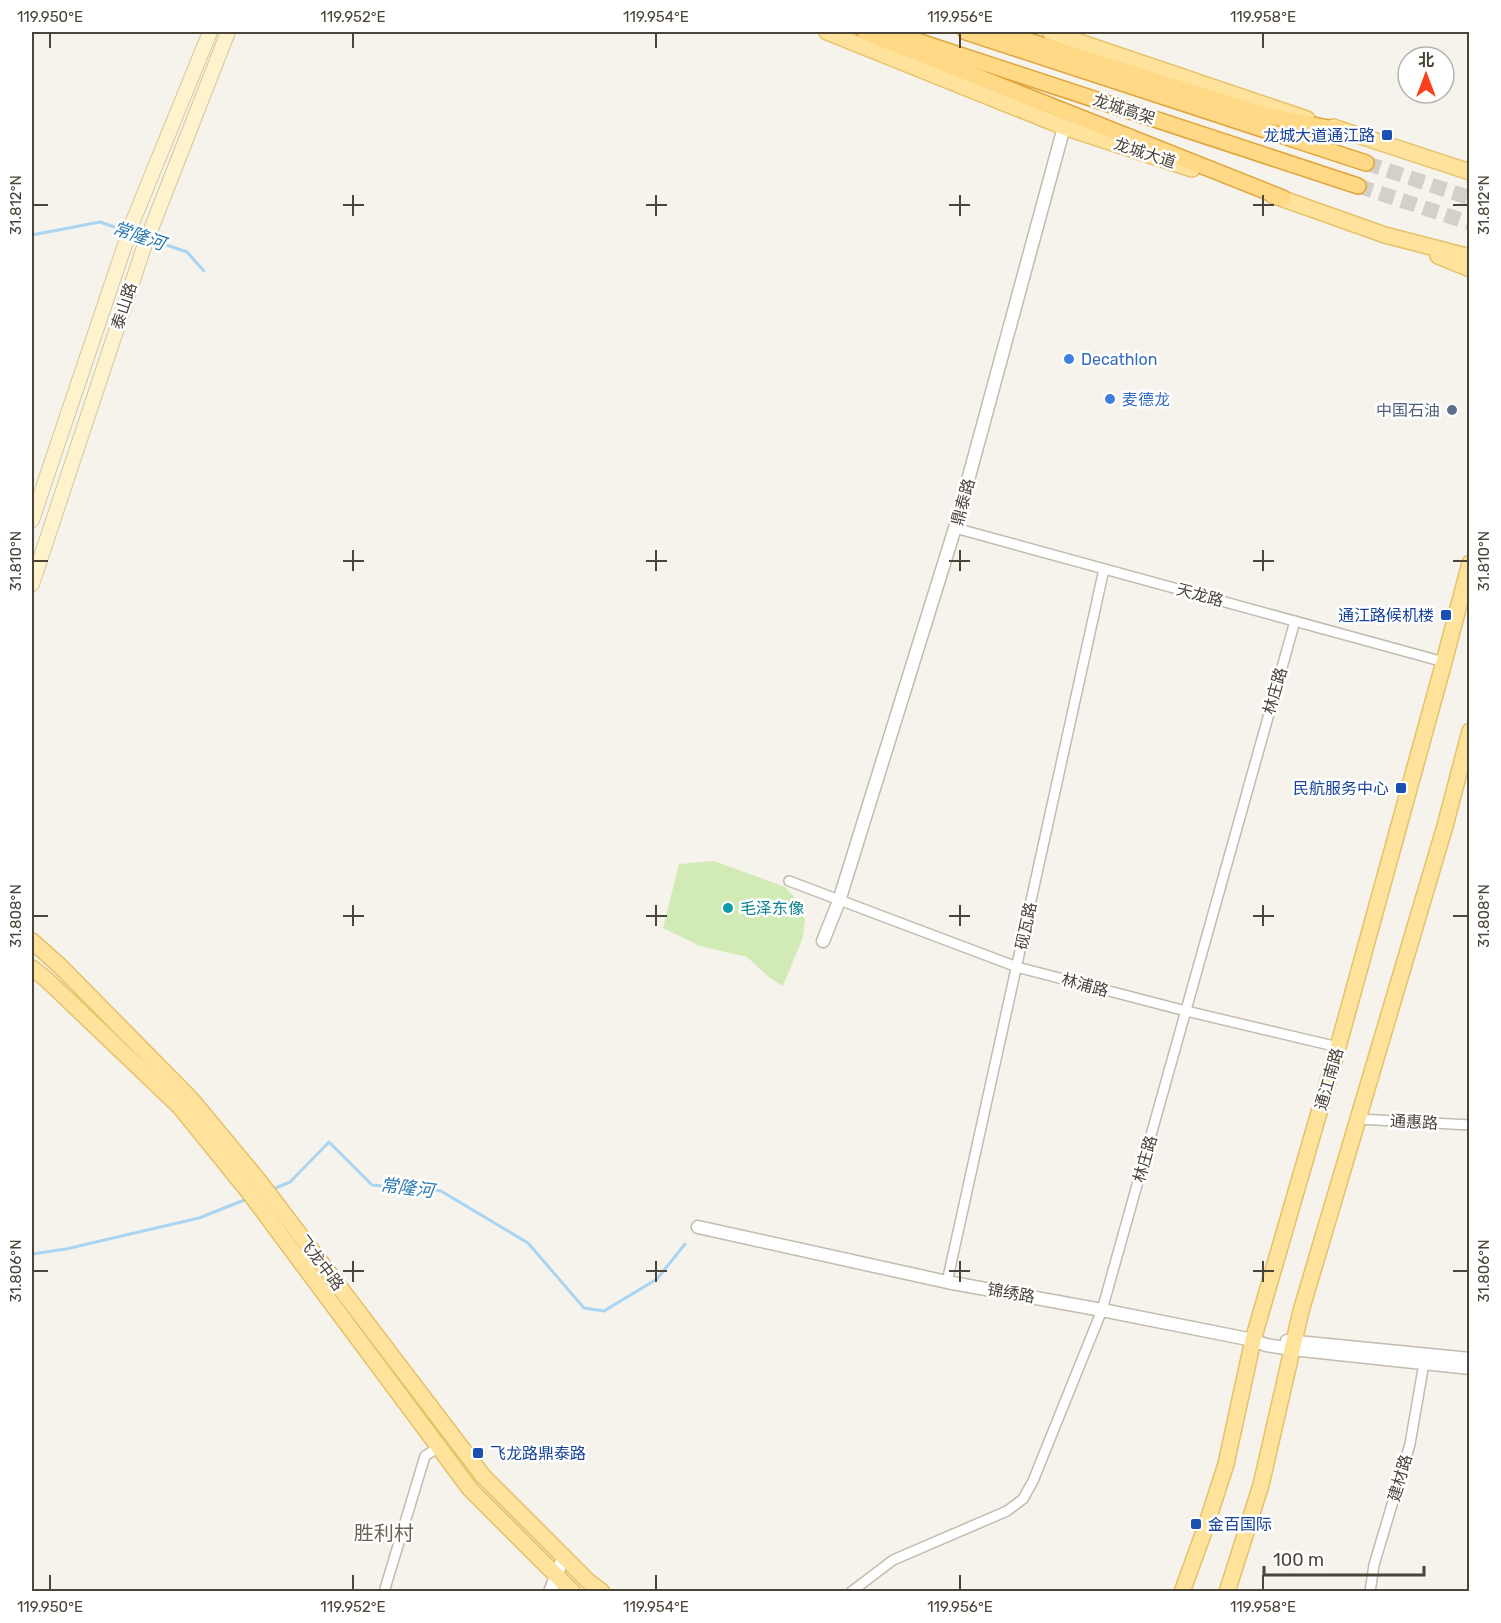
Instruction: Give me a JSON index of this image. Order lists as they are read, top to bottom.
{
  "streets": {
    "highway": ["龙城高架"],
    "main road": [
      "龙城大道",
      "泰山路",
      "通江南路",
      "飞龙中路"
    ],
    "street": [
      "鼎泰路",
      "天龙路",
      "林庄路",
      "砚瓦路",
      "林浦路",
      "通惠路",
      "锦绣路",
      "建材路"
    ]
  },
  "crossings": [
    ["龙城大道", "鼎泰路"],
    ["鼎泰路", "天龙路"],
    ["鼎泰路", "林浦路"],
    ["天龙路", "林庄路"],
    ["天龙路", "砚瓦路"],
    ["天龙路", "通江南路"],
    ["林庄路", "林浦路"],
    ["林庄路", "锦绣路"],
    ["砚瓦路", "林浦路"],
    ["砚瓦路", "锦绣路"],
    ["林浦路", "通江南路"],
    ["通江南路", "锦绣路"],
    ["锦绣路", "建材路"]
  ],
  "districts": ["胜利村"],
  "water": ["常隆河"],
  "places": {
    "transit": [
      "龙城大道通江路",
      "通江路候机楼",
      "民航服务中心",
      "飞龙路鼎泰路",
      "金百国际"
    ],
    "other": [
      "Decathlon",
      "麦德龙",
      "中国石油",
      "毛泽东像"
    ]
  },
  "scale_bar": "100 m",
  "north": "top",
  "coordinates": [
    "119.950°E",
    "119.952°E",
    "119.954°E",
    "119.956°E",
    "119.958°E",
    "31.812°N",
    "31.810°N",
    "31.808°N",
    "31.806°N"
  ]
}
